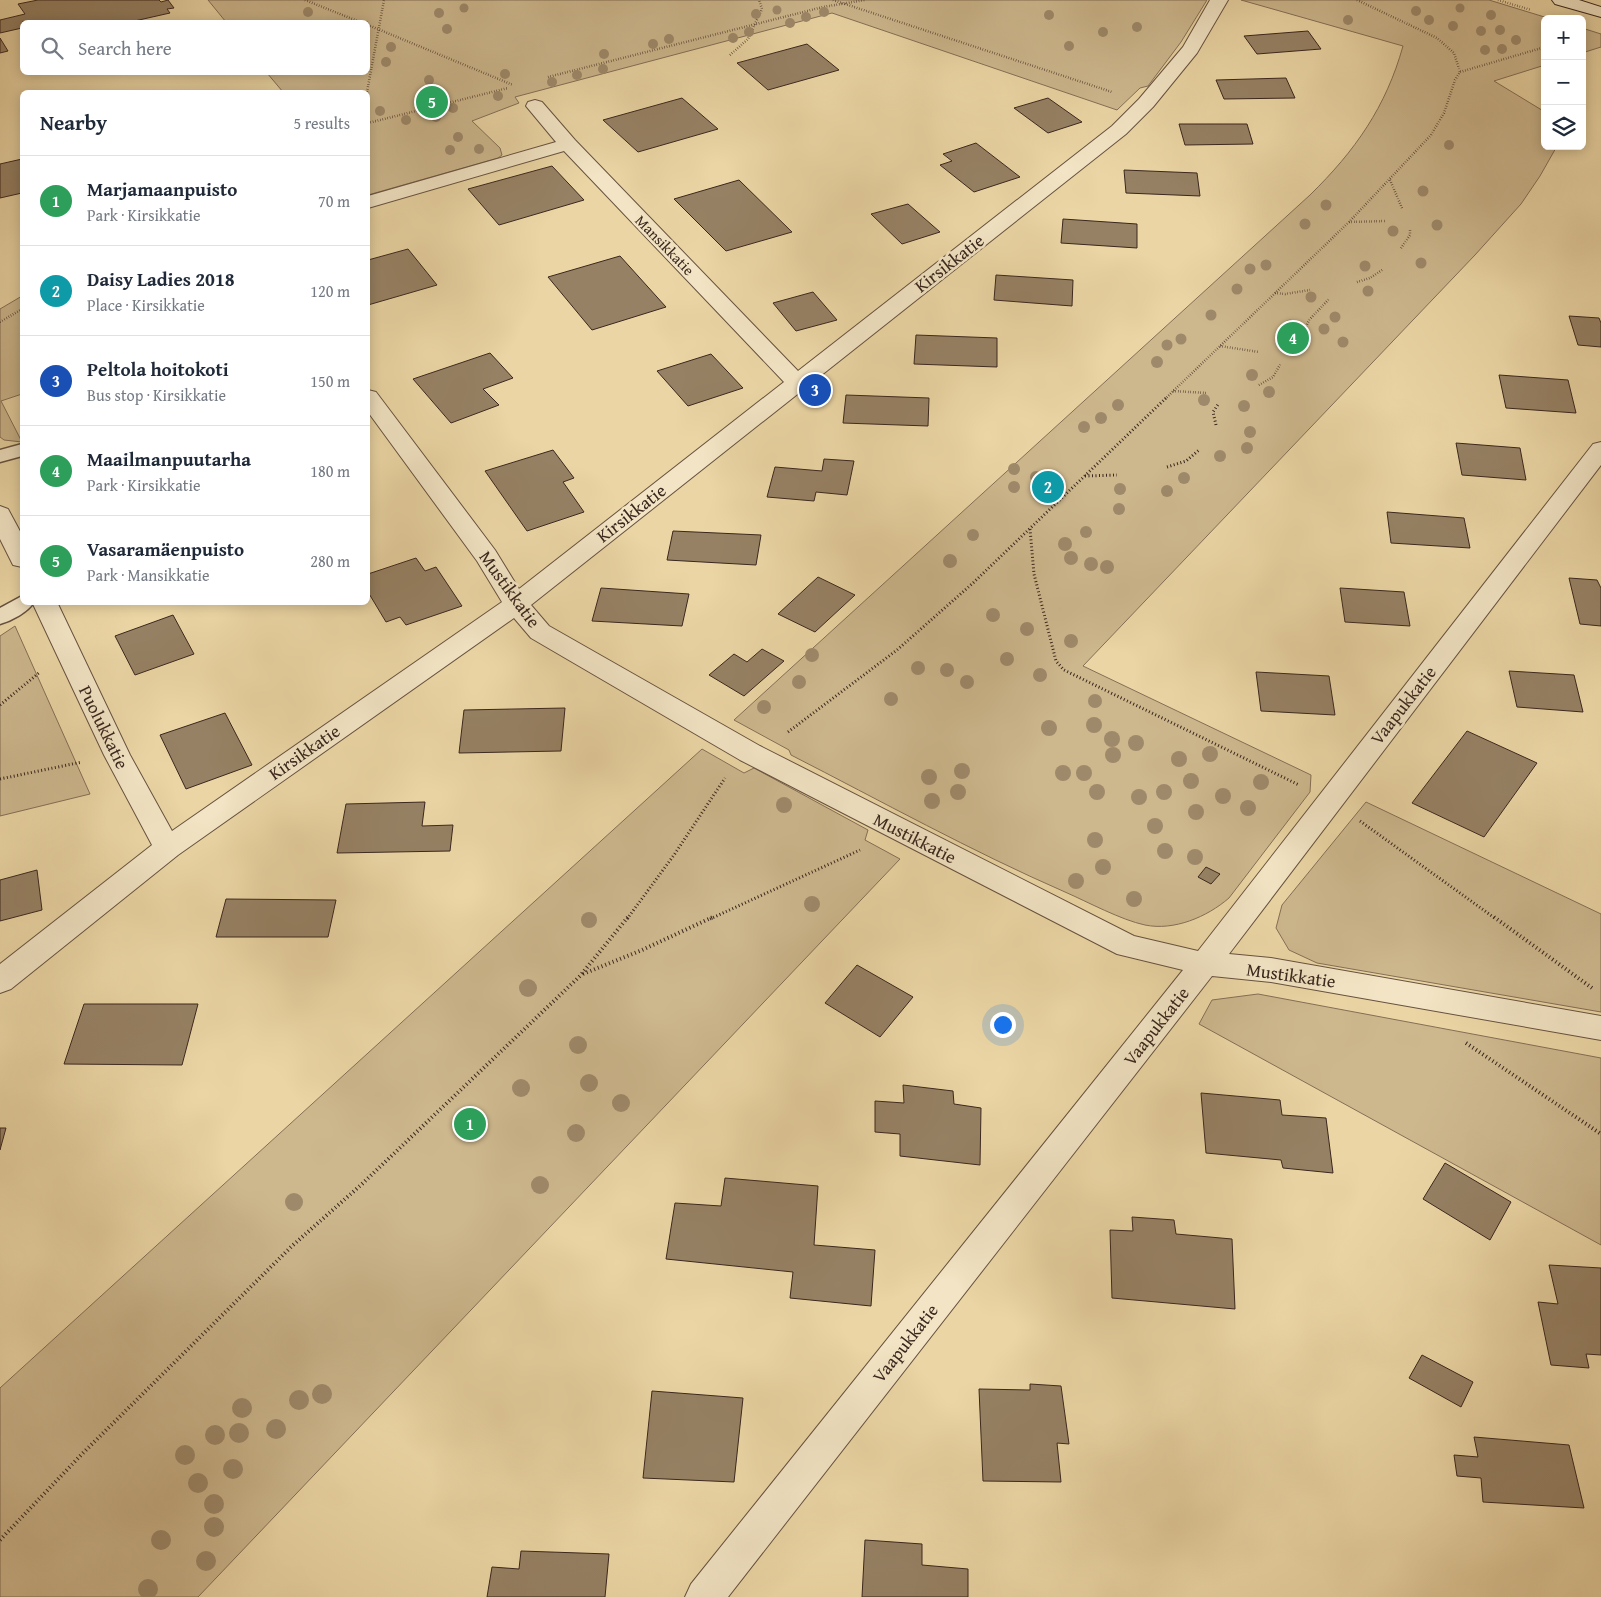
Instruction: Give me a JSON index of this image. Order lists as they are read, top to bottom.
{
  "streets": {
    "street": [
      "Mansikkatie",
      "Kirsikkatie",
      "Mustikkatie",
      "Vaapukkatie",
      "Puolukkatie"
    ]
  },
  "crossings": [
    ["Mansikkatie", "Kirsikkatie"],
    ["Kirsikkatie", "Mustikkatie"],
    ["Kirsikkatie", "Puolukkatie"],
    ["Mustikkatie", "Vaapukkatie"]
  ],
  "page": {
    "map_buttons": ["+", "−"],
    "search": "Search here",
    "pins": [
      "5",
      "4",
      "3",
      "2",
      "1"
    ],
    "heading": ["Nearby", "5 results"],
    "list": [
      {
        "mark": "1",
        "name": "Marjamaanpuisto",
        "note": "Park · Kirsikkatie",
        "value": "70 m"
      },
      {
        "mark": "2",
        "name": "Daisy Ladies 2018",
        "note": "Place · Kirsikkatie",
        "value": "120 m"
      },
      {
        "mark": "3",
        "name": "Peltola hoitokoti",
        "note": "Bus stop · Kirsikkatie",
        "value": "150 m"
      },
      {
        "mark": "4",
        "name": "Maailmanpuutarha",
        "note": "Park · Kirsikkatie",
        "value": "180 m"
      },
      {
        "mark": "5",
        "name": "Vasaramäenpuisto",
        "note": "Park · Mansikkatie",
        "value": "280 m"
      }
    ]
  }
}
